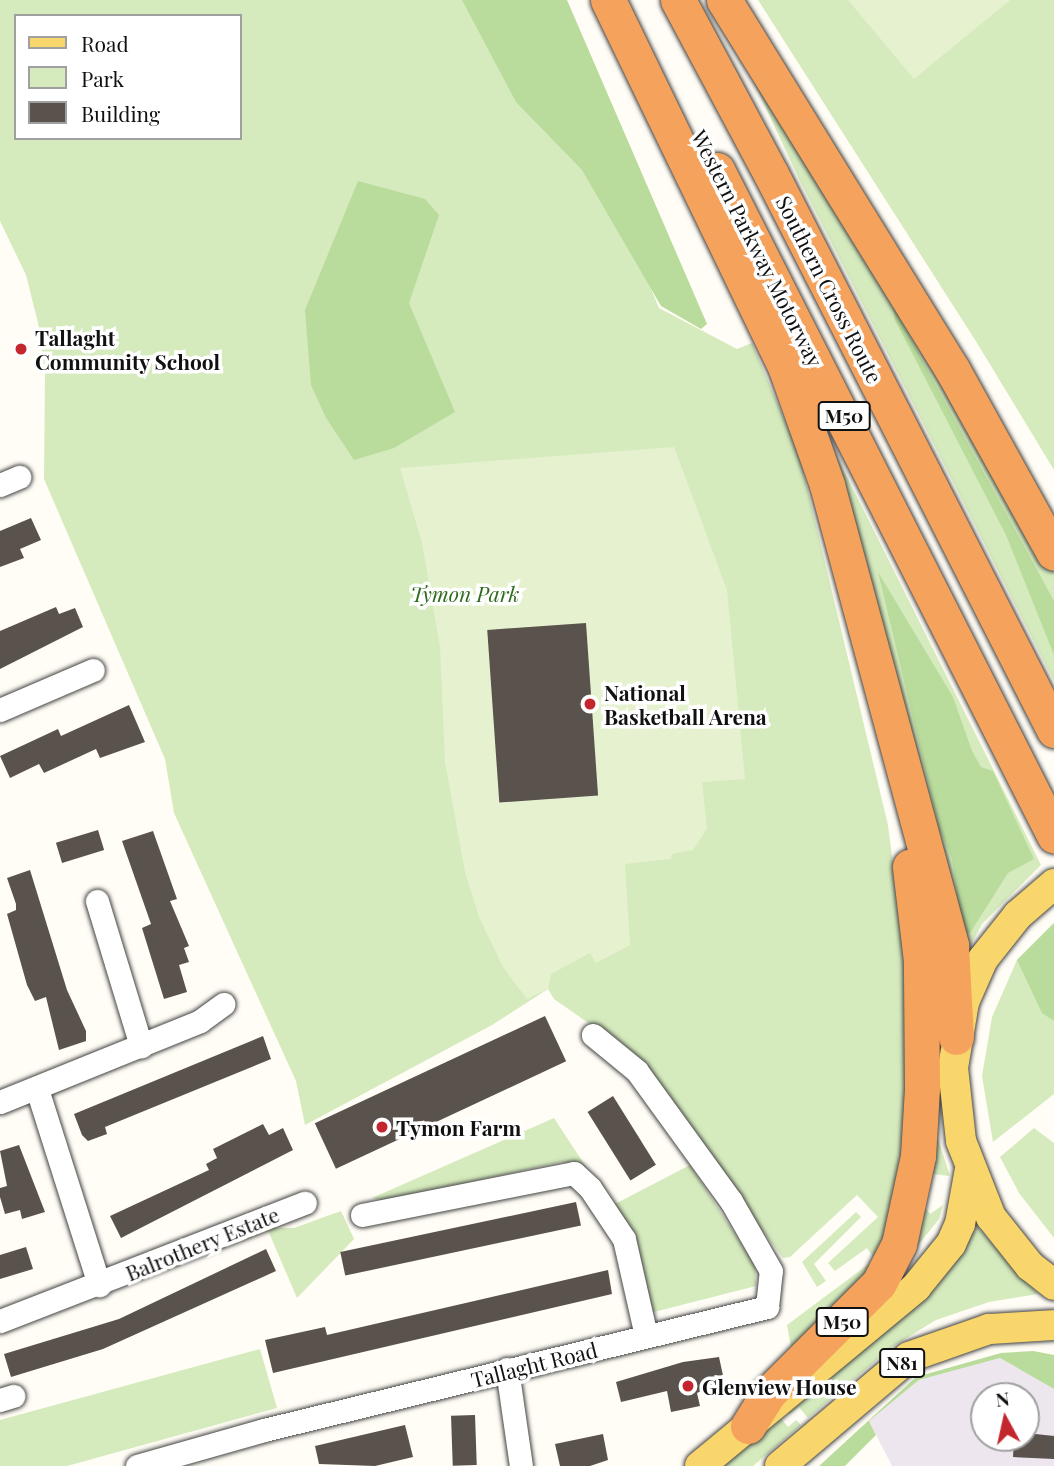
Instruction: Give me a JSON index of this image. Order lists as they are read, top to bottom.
{
  "streets": {
    "highway": ["Western Parkway Motorway", "Southern Cross Route", "M50"],
    "main road": ["N81"],
    "street": ["Balrothery Estate", "Tallaght Road"]
  },
  "crossings": [
    ["M50", "N81"]
  ],
  "parks": ["Tymon Park"],
  "places": [
    "Tallaght Community School",
    "National Basketball Arena",
    "Tymon Farm",
    "Glenview House"
  ],
  "legend": ["Road", "Park", "Building"],
  "north": "top"
}
